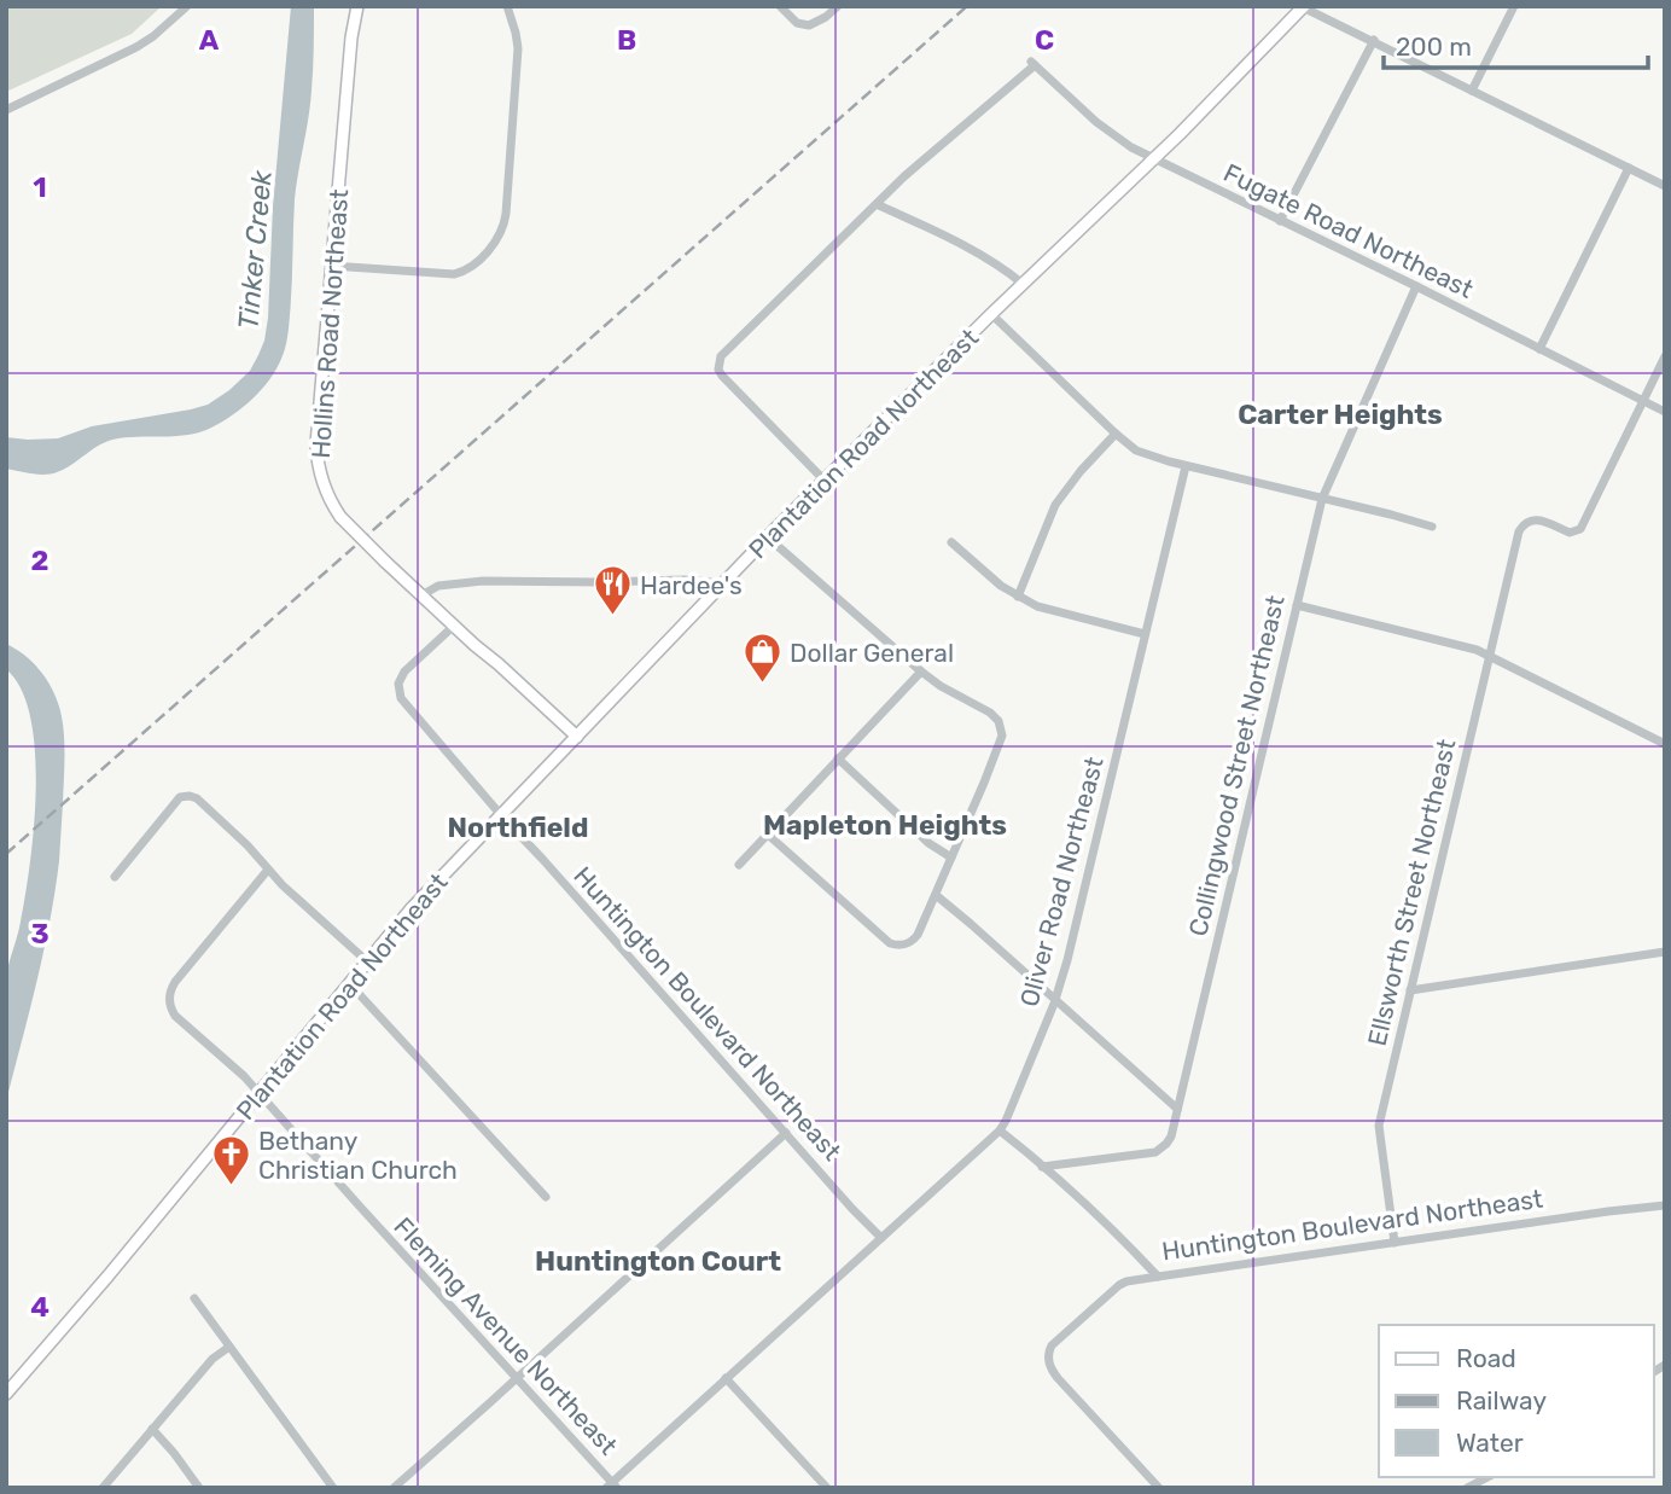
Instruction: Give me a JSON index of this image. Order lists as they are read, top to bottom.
{
  "streets": {
    "main road": ["Hollins Road Northeast", "Plantation Road Northeast"],
    "street": [
      "Fugate Road Northeast",
      "Collingwood Street Northeast",
      "Oliver Road Northeast",
      "Ellsworth Street Northeast",
      "Huntington Boulevard Northeast",
      "Fleming Avenue Northeast"
    ]
  },
  "crossings": [
    ["Fugate Road Northeast", "Plantation Road Northeast"],
    ["Fugate Road Northeast", "Collingwood Street Northeast"],
    ["Fugate Road Northeast", "Ellsworth Street Northeast"],
    ["Hollins Road Northeast", "Plantation Road Northeast"],
    ["Hollins Road Northeast", "Huntington Boulevard Northeast"],
    ["Plantation Road Northeast", "Huntington Boulevard Northeast"],
    ["Plantation Road Northeast", "Fleming Avenue Northeast"],
    ["Collingwood Street Northeast", "Huntington Boulevard Northeast"],
    ["Oliver Road Northeast", "Huntington Boulevard Northeast"],
    ["Oliver Road Northeast", "Fleming Avenue Northeast"],
    ["Ellsworth Street Northeast", "Huntington Boulevard Northeast"]
  ],
  "districts": [
    "Carter Heights",
    "Mapleton Heights",
    "Northfield",
    "Huntington Court"
  ],
  "water": ["Tinker Creek"],
  "places": {
    "restaurant": ["Hardee's"],
    "shop": ["Dollar General"],
    "church": ["Bethany Christian Church"]
  },
  "legend": ["Road", "Railway", "Water"],
  "scale_bar": "200 m",
  "grid": {
    "columns": ["A", "B", "C"],
    "rows": [
      "1",
      "2",
      "3",
      "4"
    ]
  }
}
